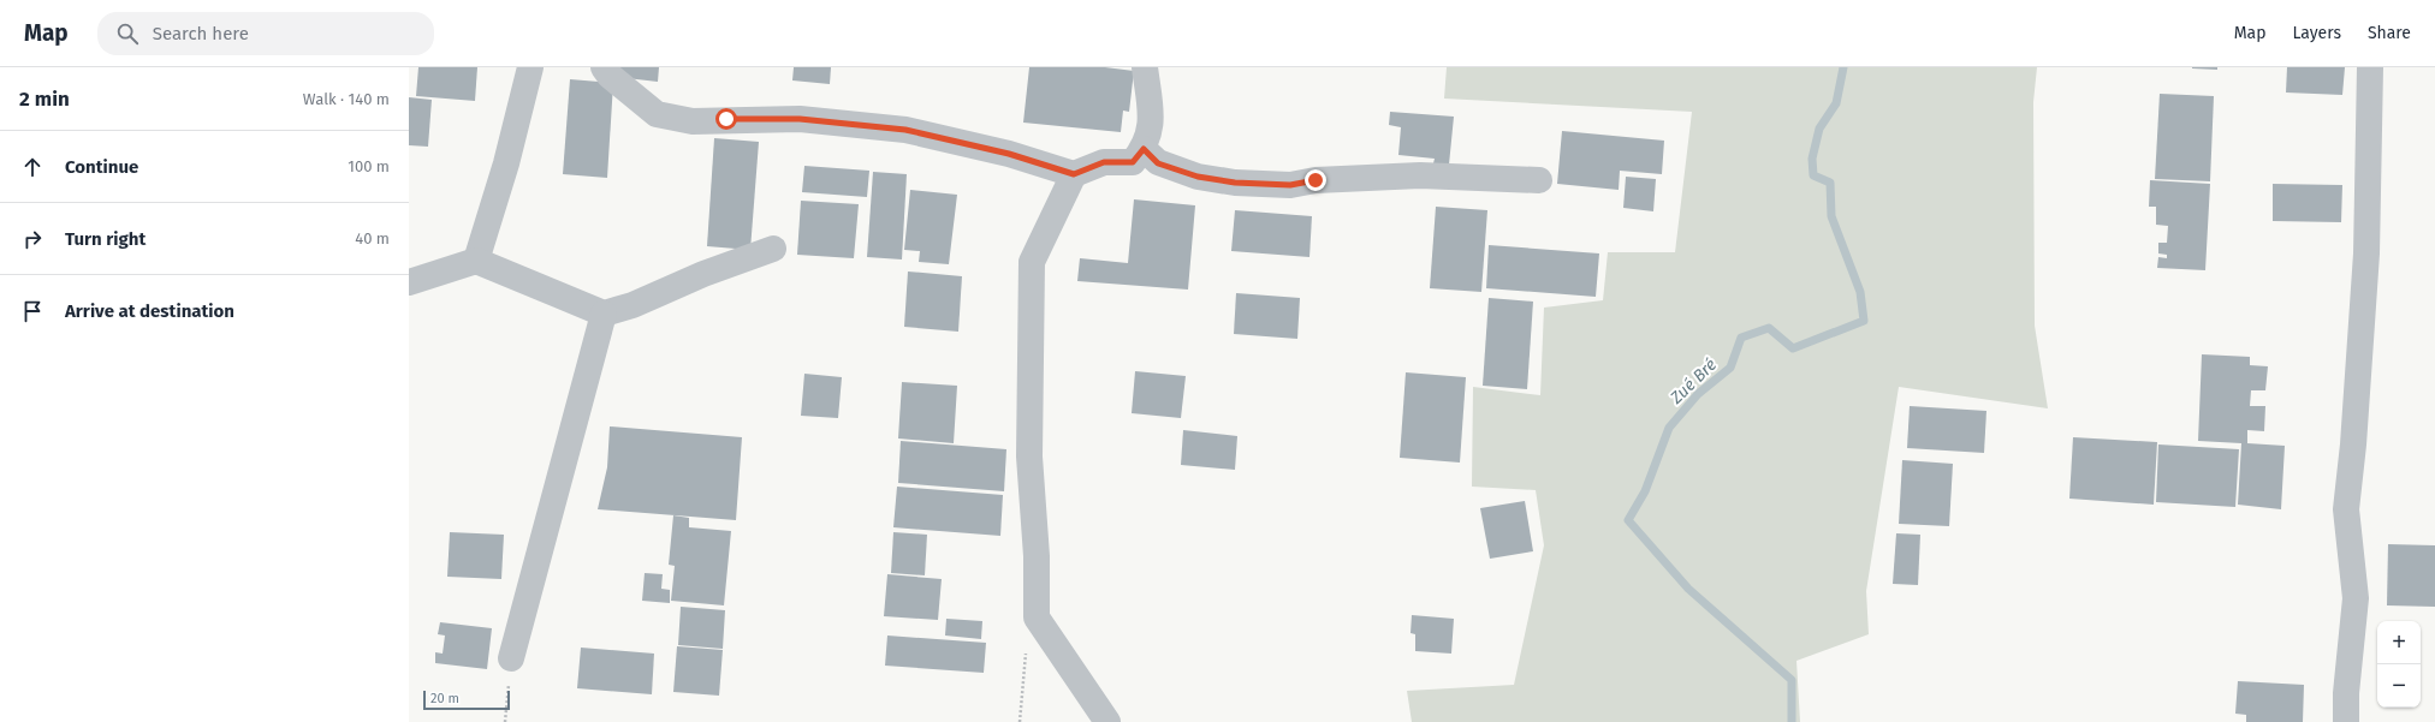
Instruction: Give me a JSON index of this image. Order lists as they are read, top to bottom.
{
  "water": ["Zué Bré"],
  "scale_bar": "20 m",
  "page": {
    "header": "Map",
    "search": "Search here",
    "nav": ["Map", "Layers", "Share"],
    "heading": ["2 min", "Walk · 140 m"],
    "list": [
      ["Continue", "100 m"],
      ["Turn right", "40 m"],
      "Arrive at destination"
    ],
    "map_buttons": ["+", "−"],
    "scale": "20 m"
  }
}
